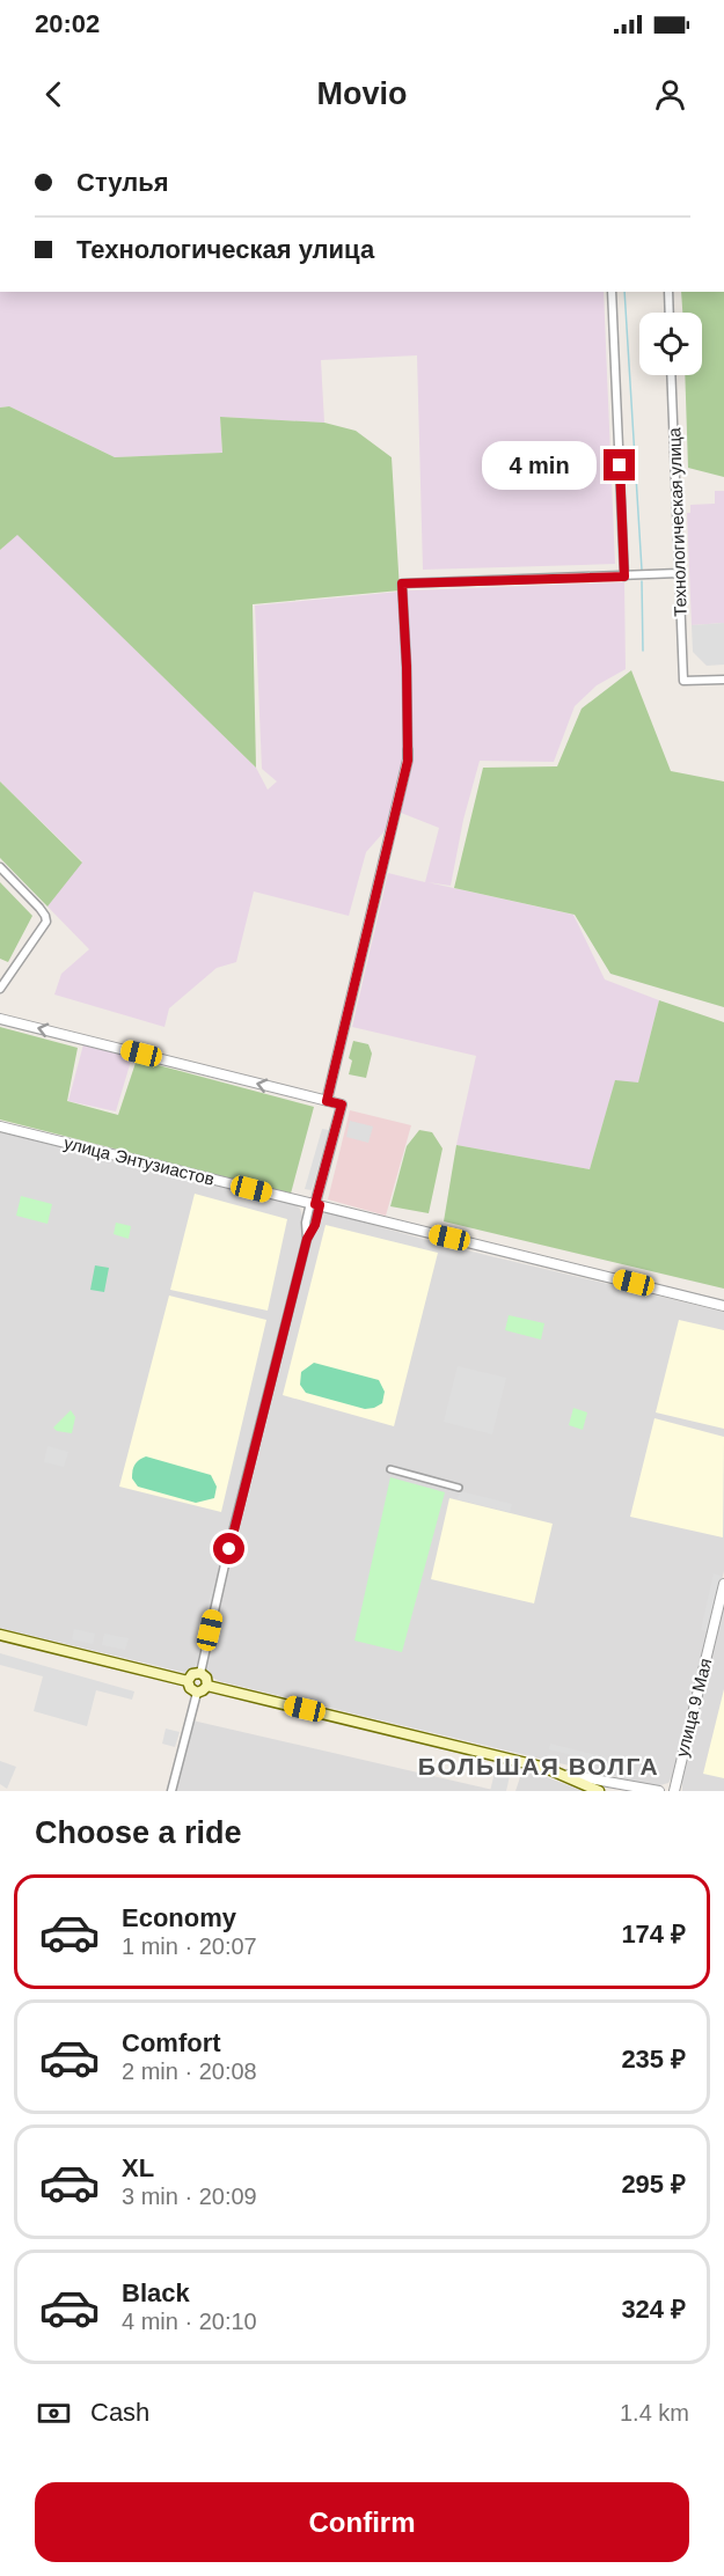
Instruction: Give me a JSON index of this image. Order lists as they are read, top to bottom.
{
  "streets": {
    "street": ["Технологическая улица", "улица Энтузиастов", "улица 9 Мая"]
  },
  "districts": ["БОЛЬШАЯ ВОЛГА"],
  "page": {
    "status": "20:02",
    "header": "Movio",
    "banner": ["Стулья", "Технологическая улица"],
    "bubble": "4 min",
    "heading": "Choose a ride",
    "list": [
      {
        "name": "Economy",
        "note": "1 min · 20:07",
        "value": "174 ₽"
      },
      {
        "name": "Comfort",
        "note": "2 min · 20:08",
        "value": "235 ₽"
      },
      {
        "name": "XL",
        "note": "3 min · 20:09",
        "value": "295 ₽"
      },
      {
        "name": "Black",
        "note": "4 min · 20:10",
        "value": "324 ₽"
      }
    ],
    "pay": ["Cash", "1.4 km"],
    "buttons": "Confirm"
  }
}
